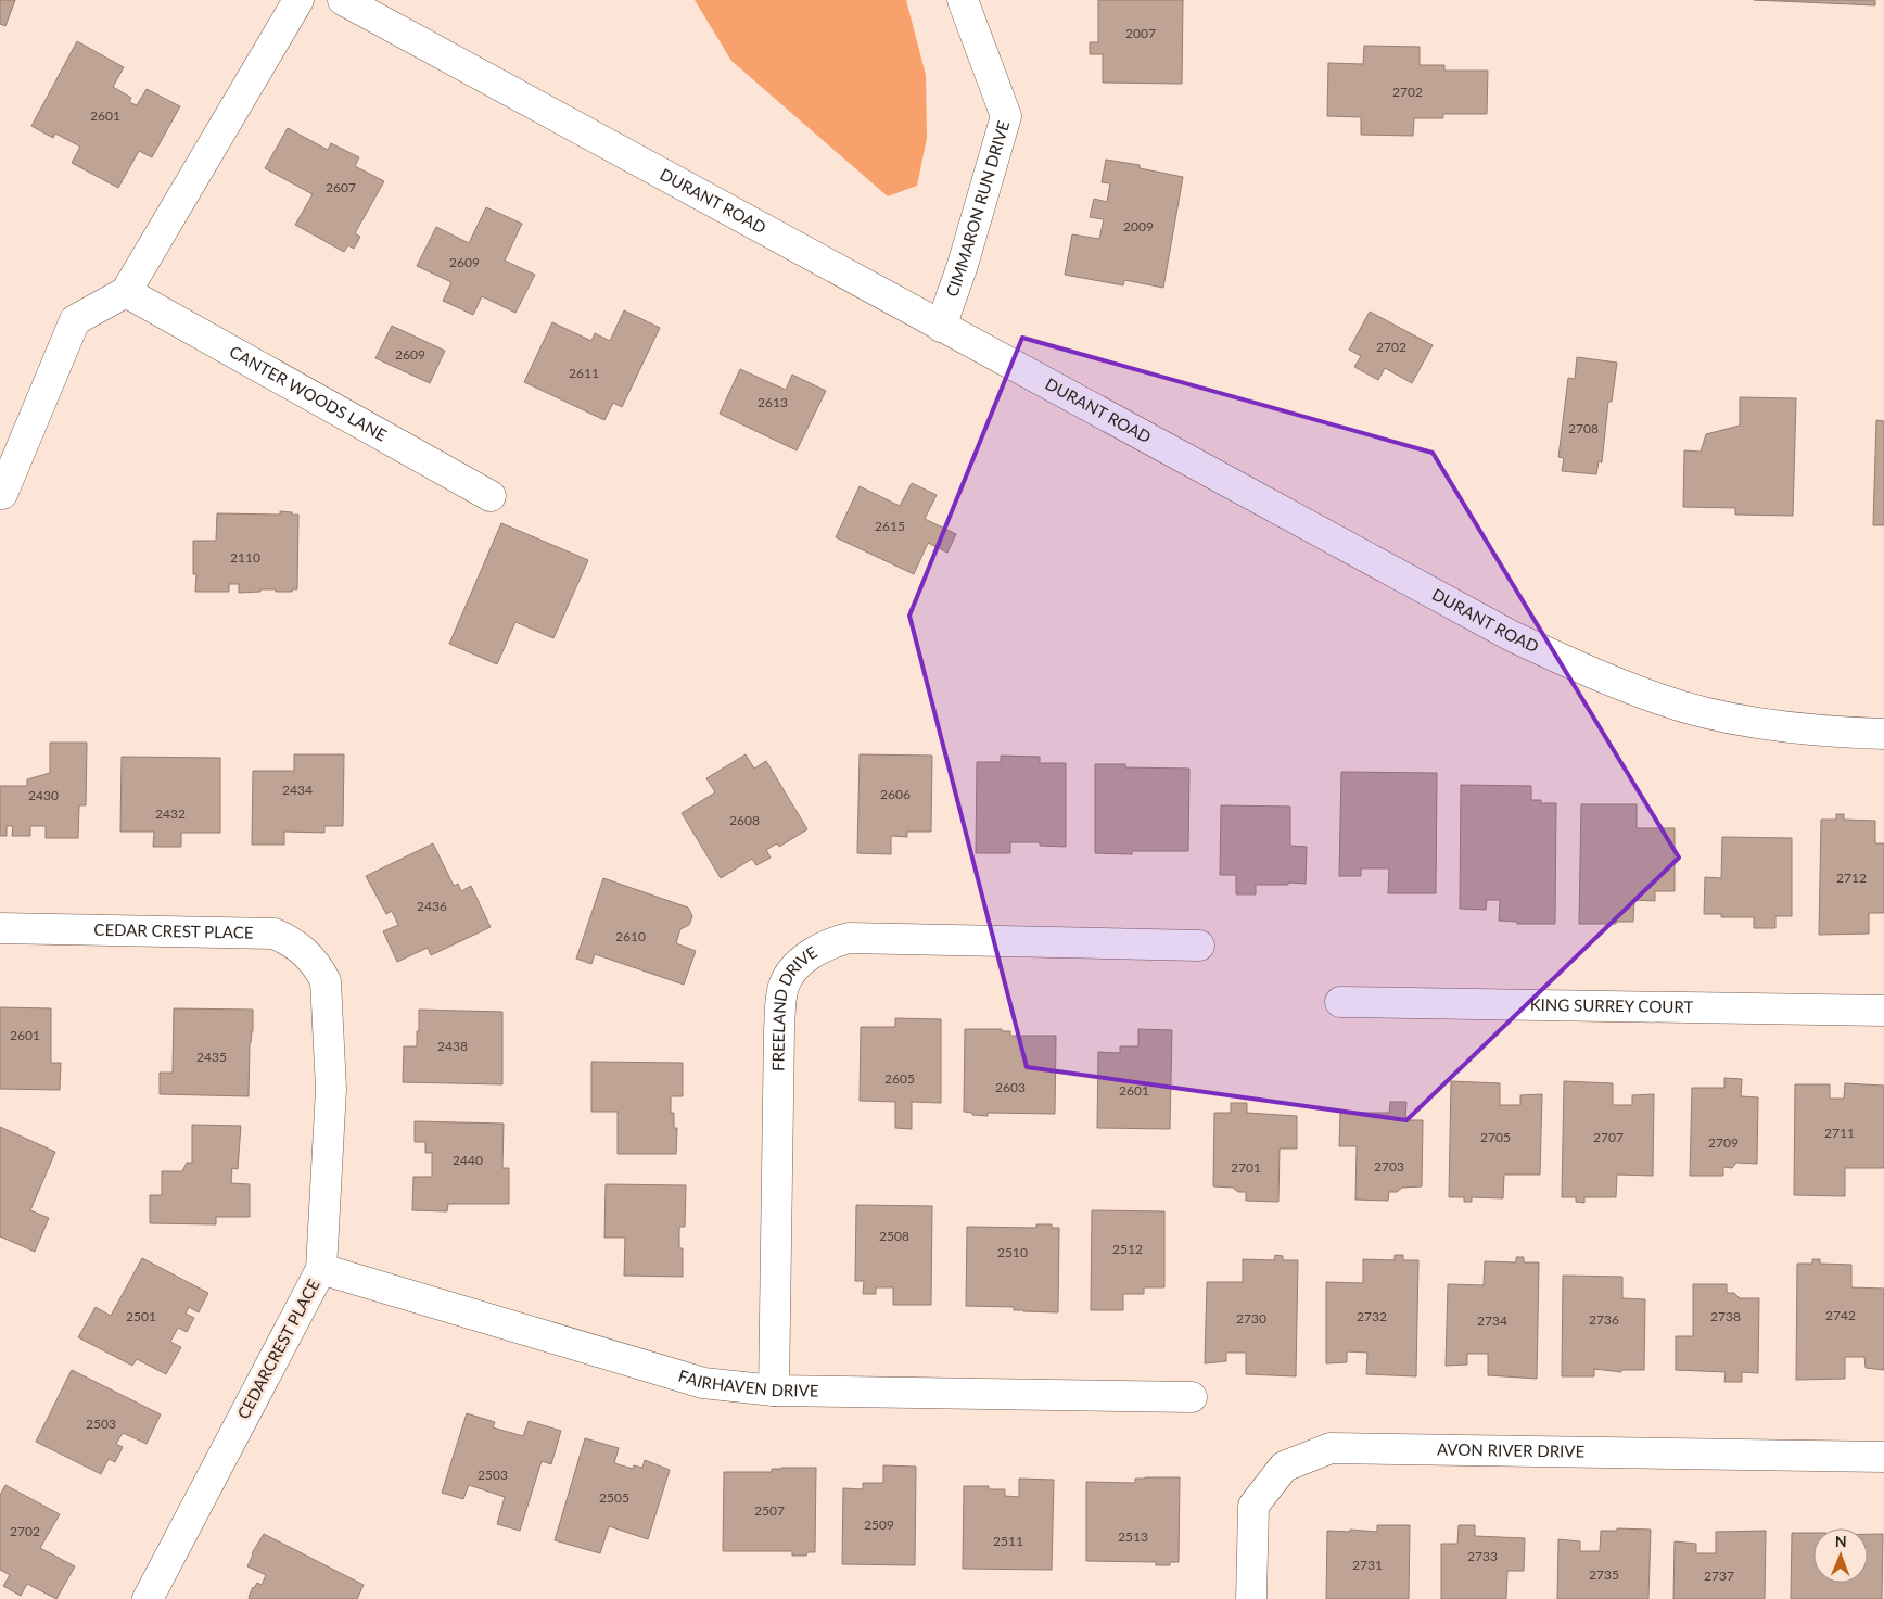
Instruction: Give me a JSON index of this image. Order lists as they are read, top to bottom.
{
  "streets": {
    "street": [
      "DURANT ROAD",
      "CIMMARON RUN DRIVE",
      "CANTER WOODS LANE",
      "CEDAR CREST PLACE",
      "KING SURREY COURT",
      "FREELAND DRIVE",
      "CEDARCREST PLACE",
      "FAIRHAVEN DRIVE",
      "AVON RIVER DRIVE"
    ]
  },
  "crossings": [
    ["DURANT ROAD", "CIMMARON RUN DRIVE"],
    ["CEDAR CREST PLACE", "CEDARCREST PLACE"],
    ["FREELAND DRIVE", "FAIRHAVEN DRIVE"],
    ["CEDARCREST PLACE", "FAIRHAVEN DRIVE"]
  ],
  "house_numbers": [
    "2007",
    "2702",
    "2601",
    "2607",
    "2009",
    "2609",
    "2702",
    "2609",
    "2611",
    "2613",
    "2708",
    "2615",
    "2110",
    "2434",
    "2606",
    "2430",
    "2432",
    "2608",
    "2712",
    "2436",
    "2610",
    "2601",
    "2438",
    "2435",
    "2605",
    "2603",
    "2601",
    "2711",
    "2705",
    "2707",
    "2709",
    "2440",
    "2703",
    "2701",
    "2508",
    "2512",
    "2510",
    "2742",
    "2501",
    "2732",
    "2738",
    "2730",
    "2736",
    "2734",
    "2503",
    "2503",
    "2505",
    "2507",
    "2509",
    "2702",
    "2513",
    "2511",
    "2733",
    "2731",
    "2735",
    "2737"
  ],
  "north": "top"
}
